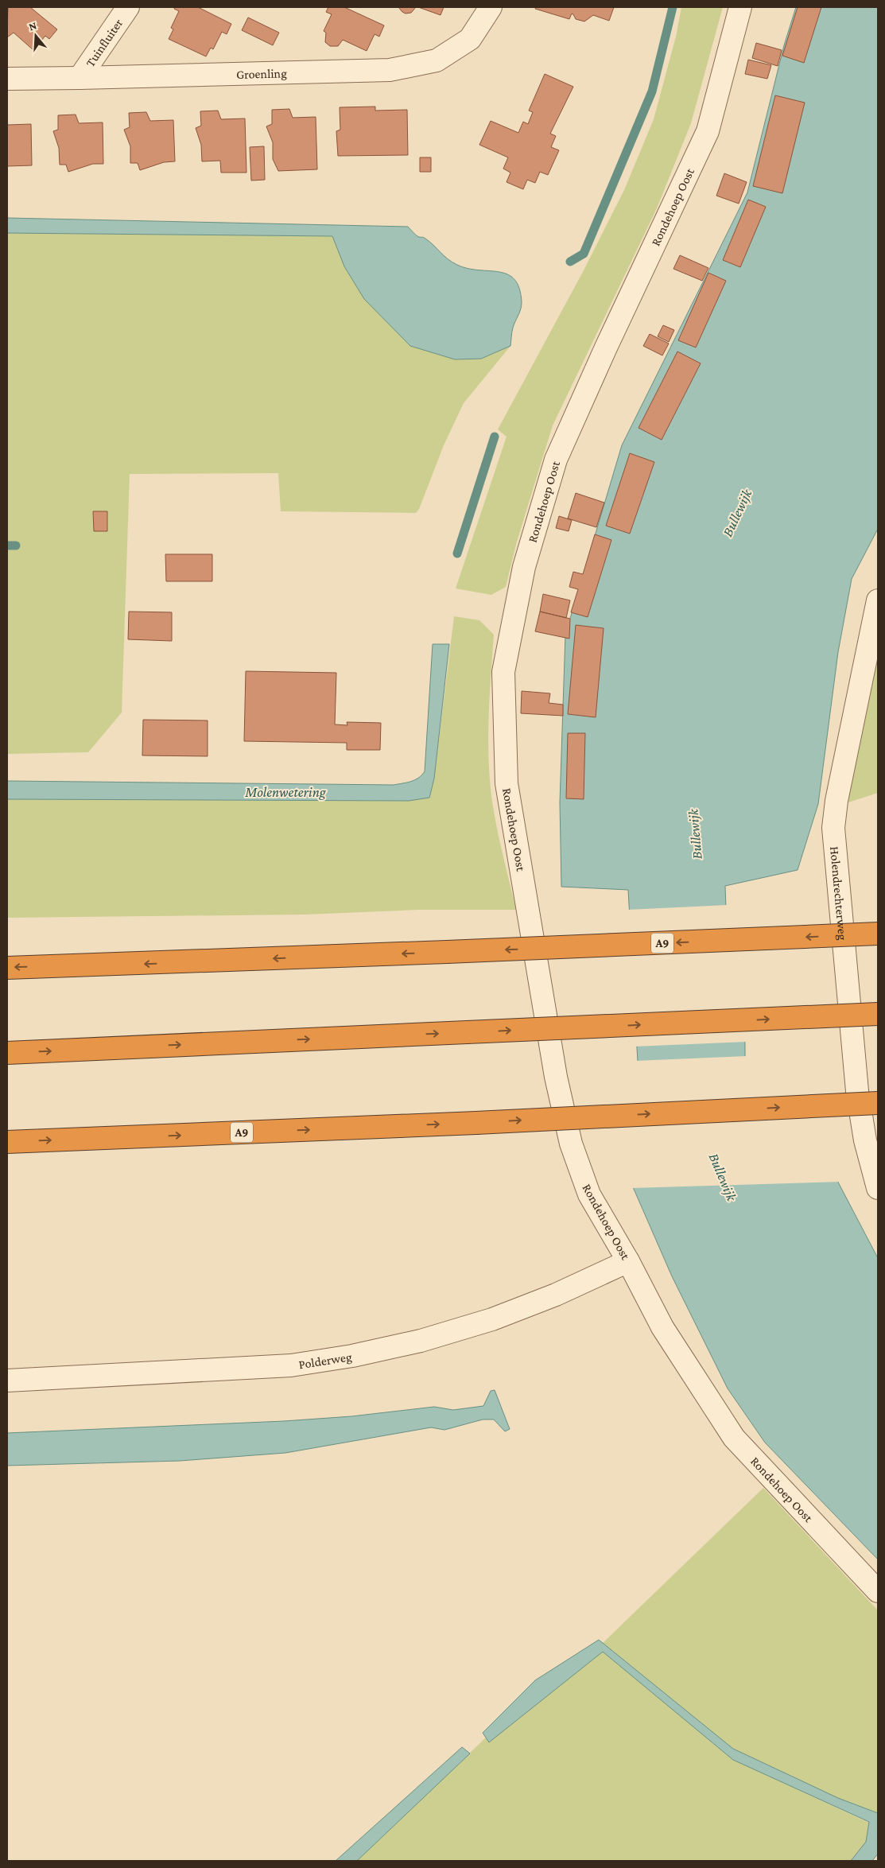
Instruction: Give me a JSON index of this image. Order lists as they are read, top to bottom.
{
  "streets": {
    "highway": ["A9"],
    "street": [
      "Tuinfluiter",
      "Groenling",
      "Rondehoep Oost",
      "Holendrechterweg",
      "Polderweg"
    ]
  },
  "crossings": [
    ["Tuinfluiter", "Groenling"],
    ["Rondehoep Oost", "Polderweg"]
  ],
  "water": ["Bullewijk", "Molenwetering"],
  "north": "top"
}
